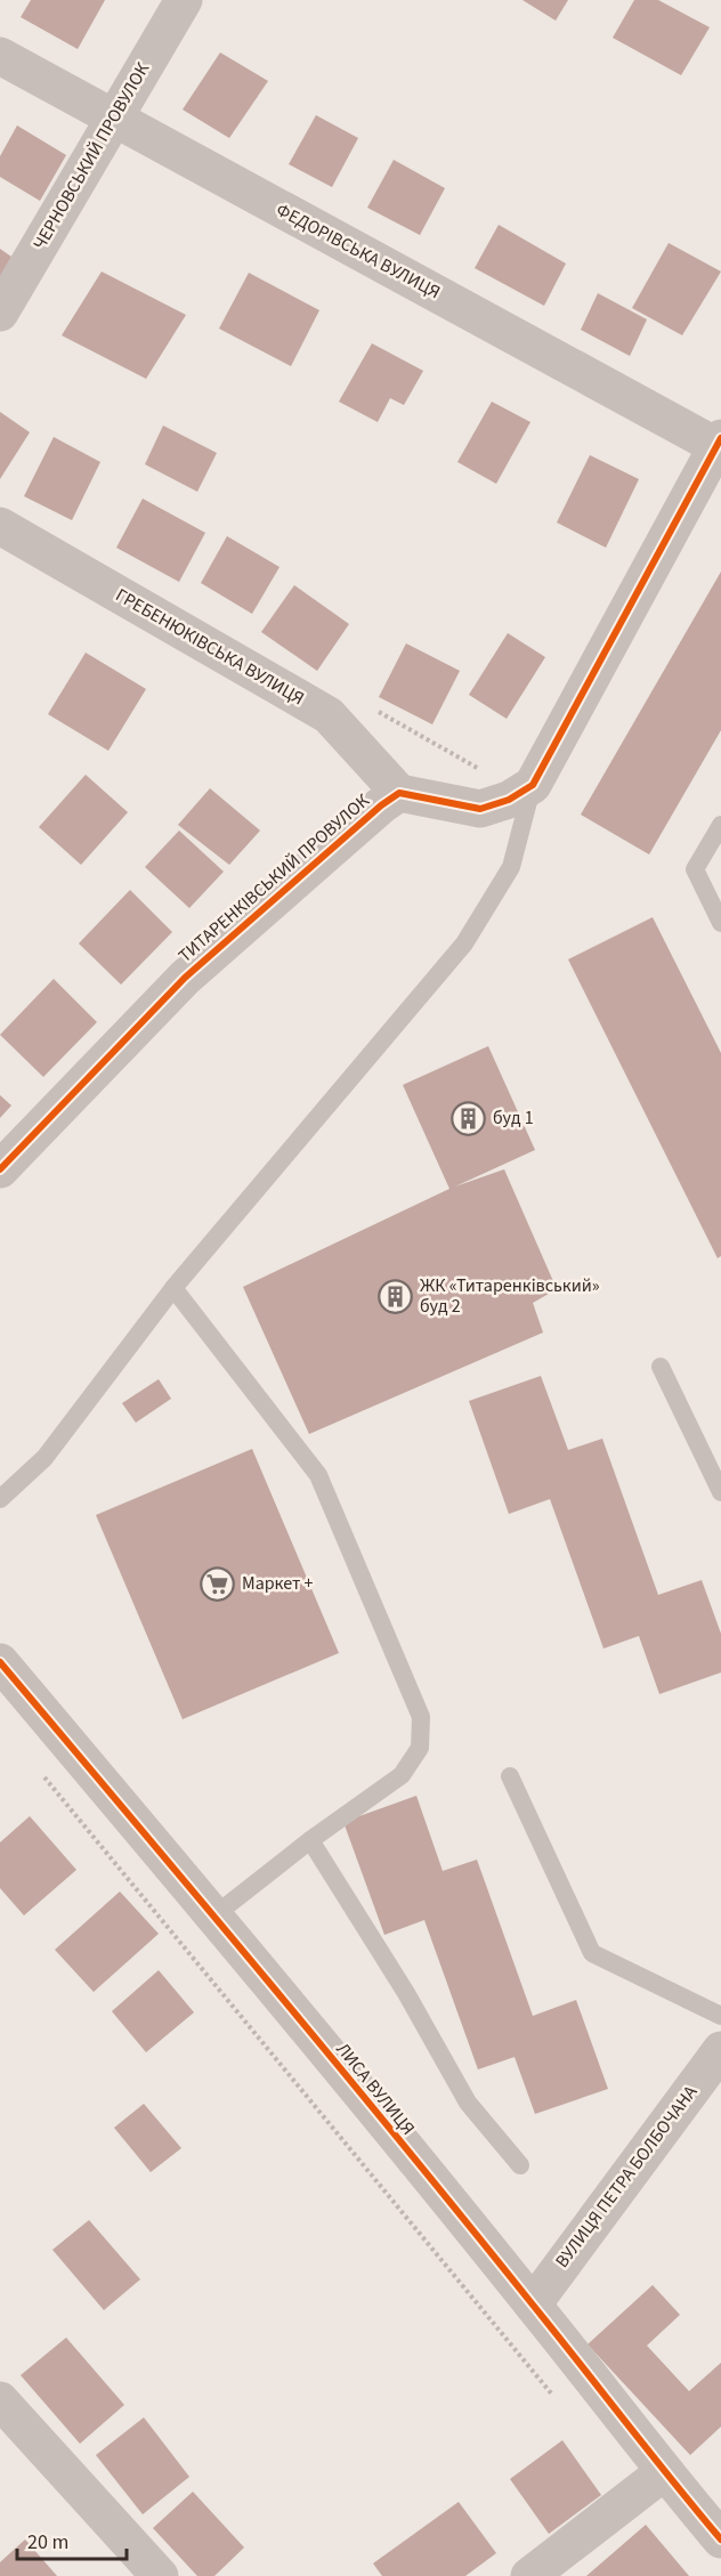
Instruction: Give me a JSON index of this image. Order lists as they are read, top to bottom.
{
  "streets": {
    "street": [
      "ЧЕРНОВСЬКИЙ ПРОВУЛОК",
      "ФЕДОРІВСЬКА ВУЛИЦЯ",
      "ГРЕБЕНЮКІВСЬКА ВУЛИЦЯ",
      "ТИТАРЕНКІВСЬКИЙ ПРОВУЛОК",
      "ЛИСА ВУЛИЦЯ",
      "ВУЛИЦЯ ПЕТРА БОЛБОЧАНА"
    ]
  },
  "crossings": [
    ["ЧЕРНОВСЬКИЙ ПРОВУЛОК", "ФЕДОРІВСЬКА ВУЛИЦЯ"],
    ["ГРЕБЕНЮКІВСЬКА ВУЛИЦЯ", "ТИТАРЕНКІВСЬКИЙ ПРОВУЛОК"],
    ["ЛИСА ВУЛИЦЯ", "ВУЛИЦЯ ПЕТРА БОЛБОЧАНА"]
  ],
  "places": {
    "building": ["буд 1", "ЖК «Титаренківський» буд 2"],
    "supermarket": ["Маркет +"]
  },
  "scale_bar": "20 m"
}
